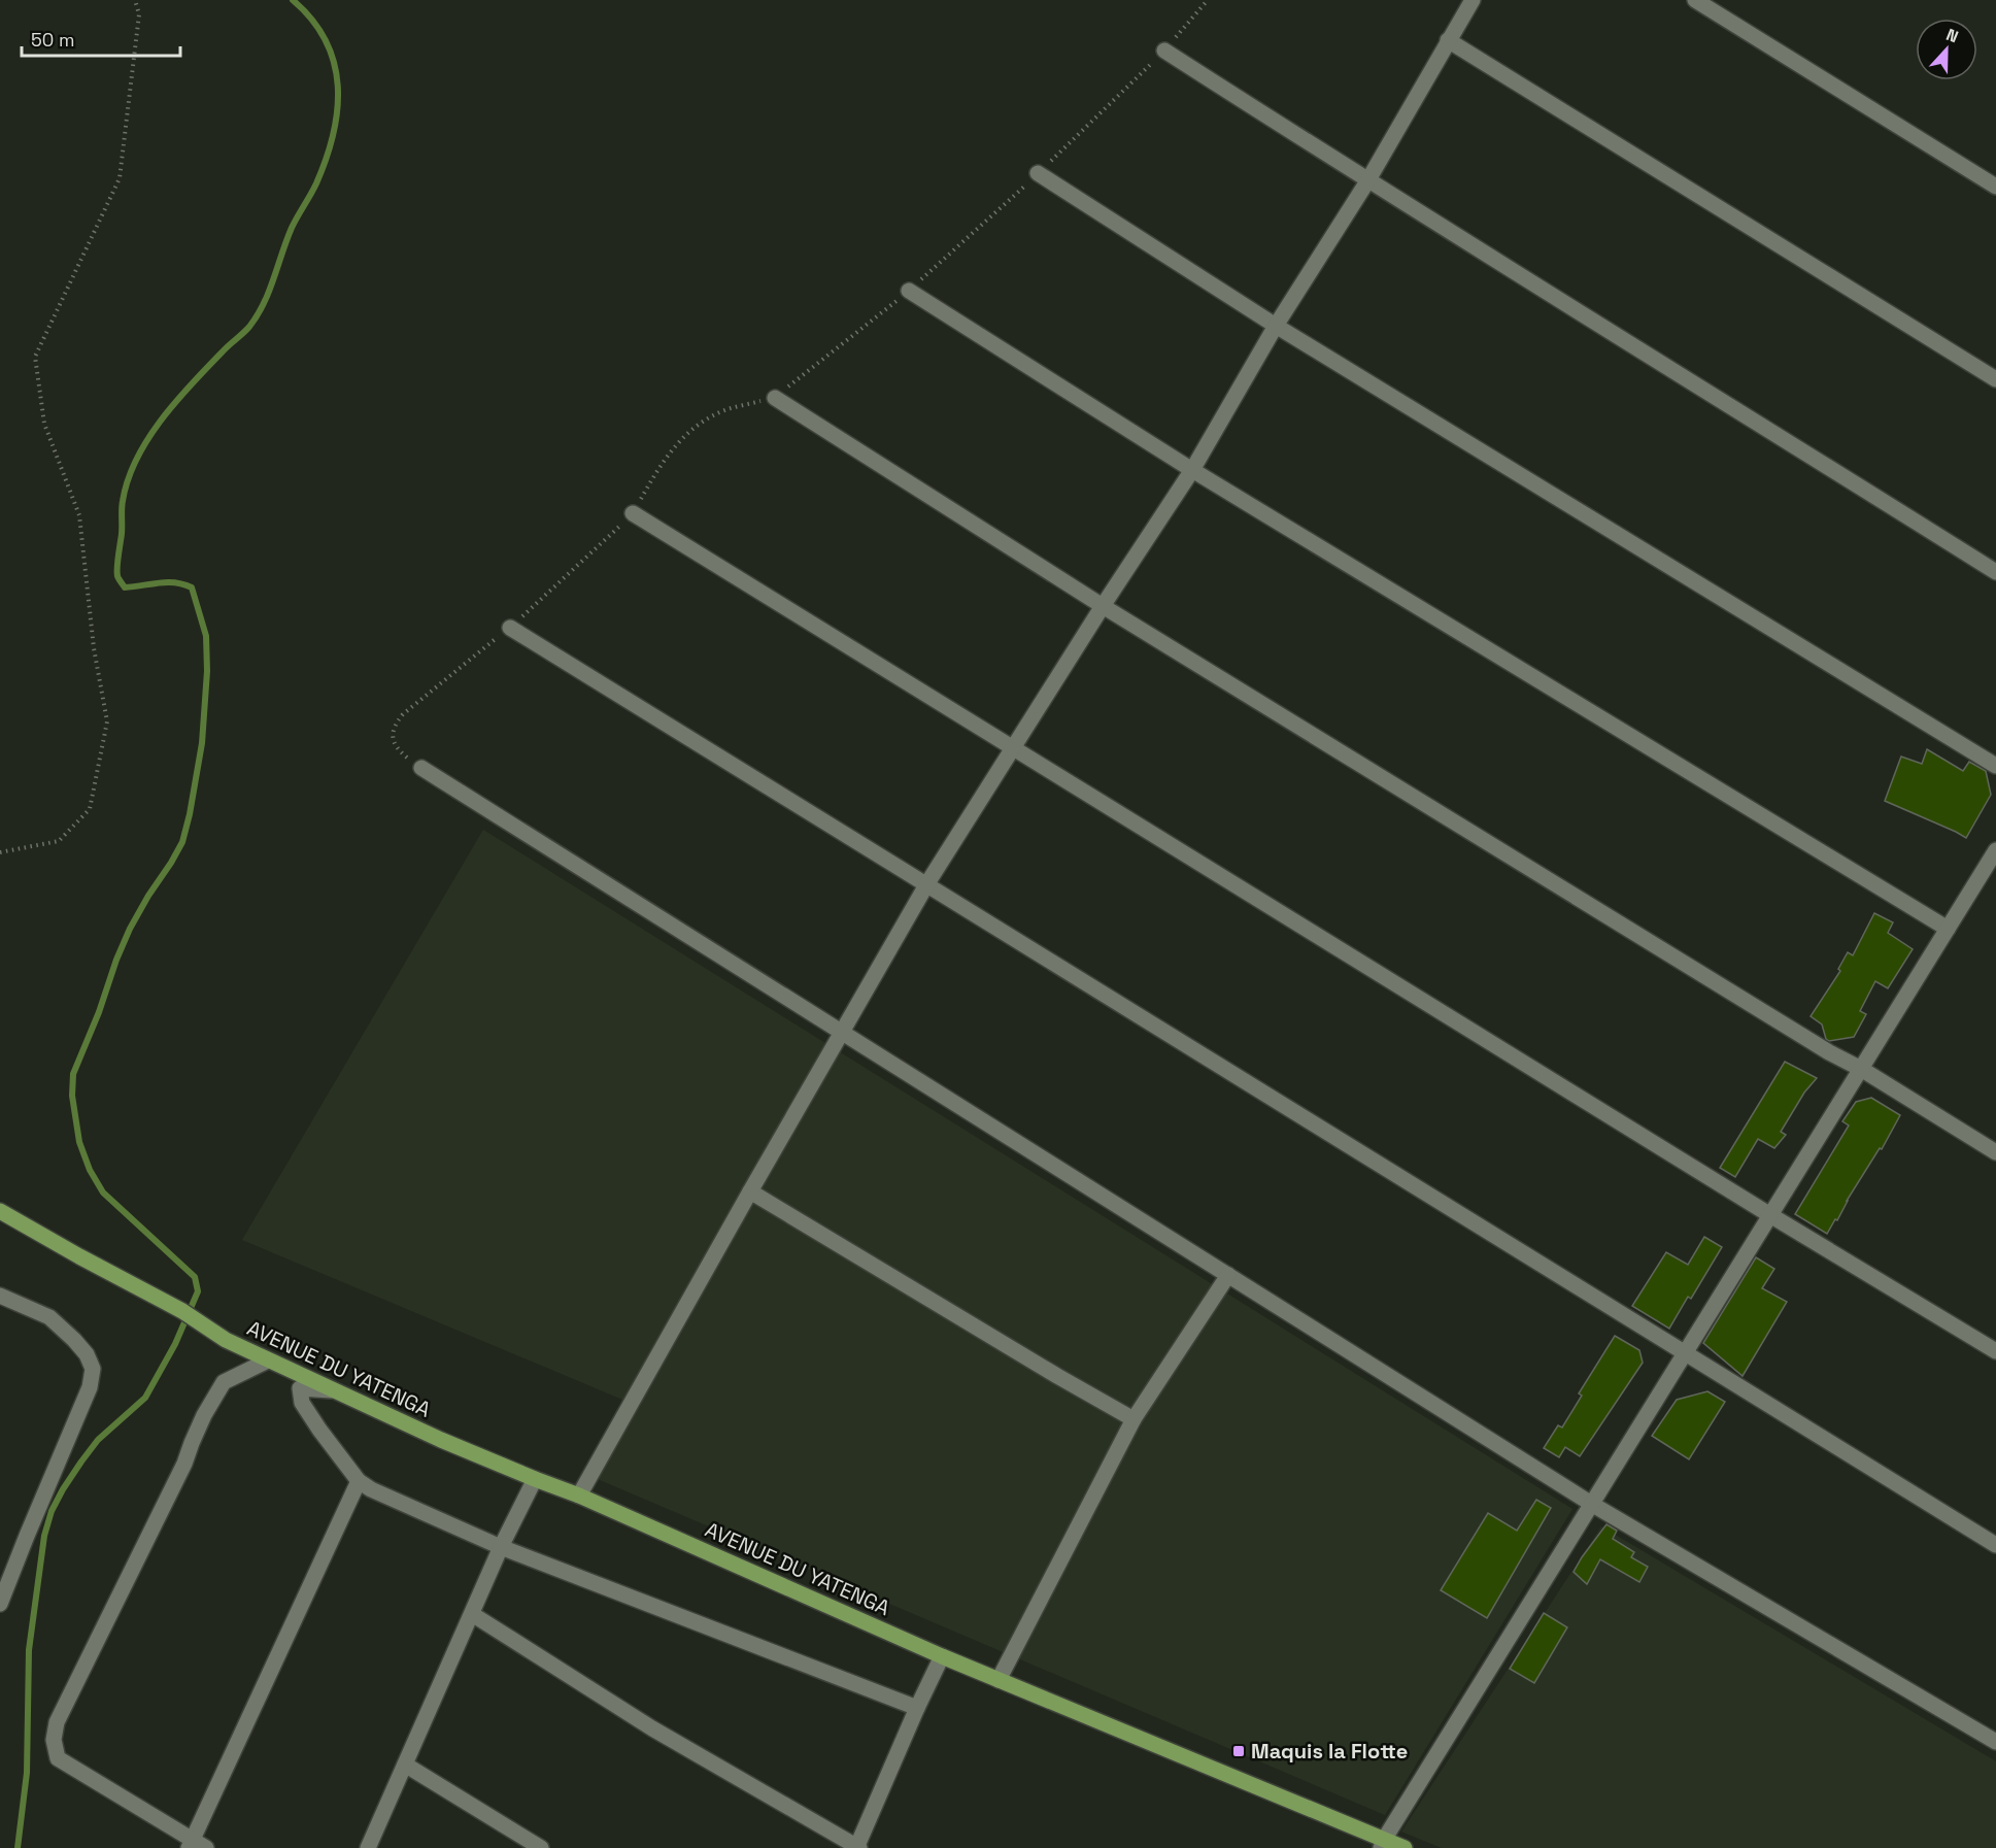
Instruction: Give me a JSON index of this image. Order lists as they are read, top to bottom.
{
  "streets": {
    "main road": ["AVENUE DU YATENGA"]
  },
  "places": {
    "transit": ["Maquis la Flotte"]
  },
  "scale_bar": "50 m",
  "north": "top"
}
